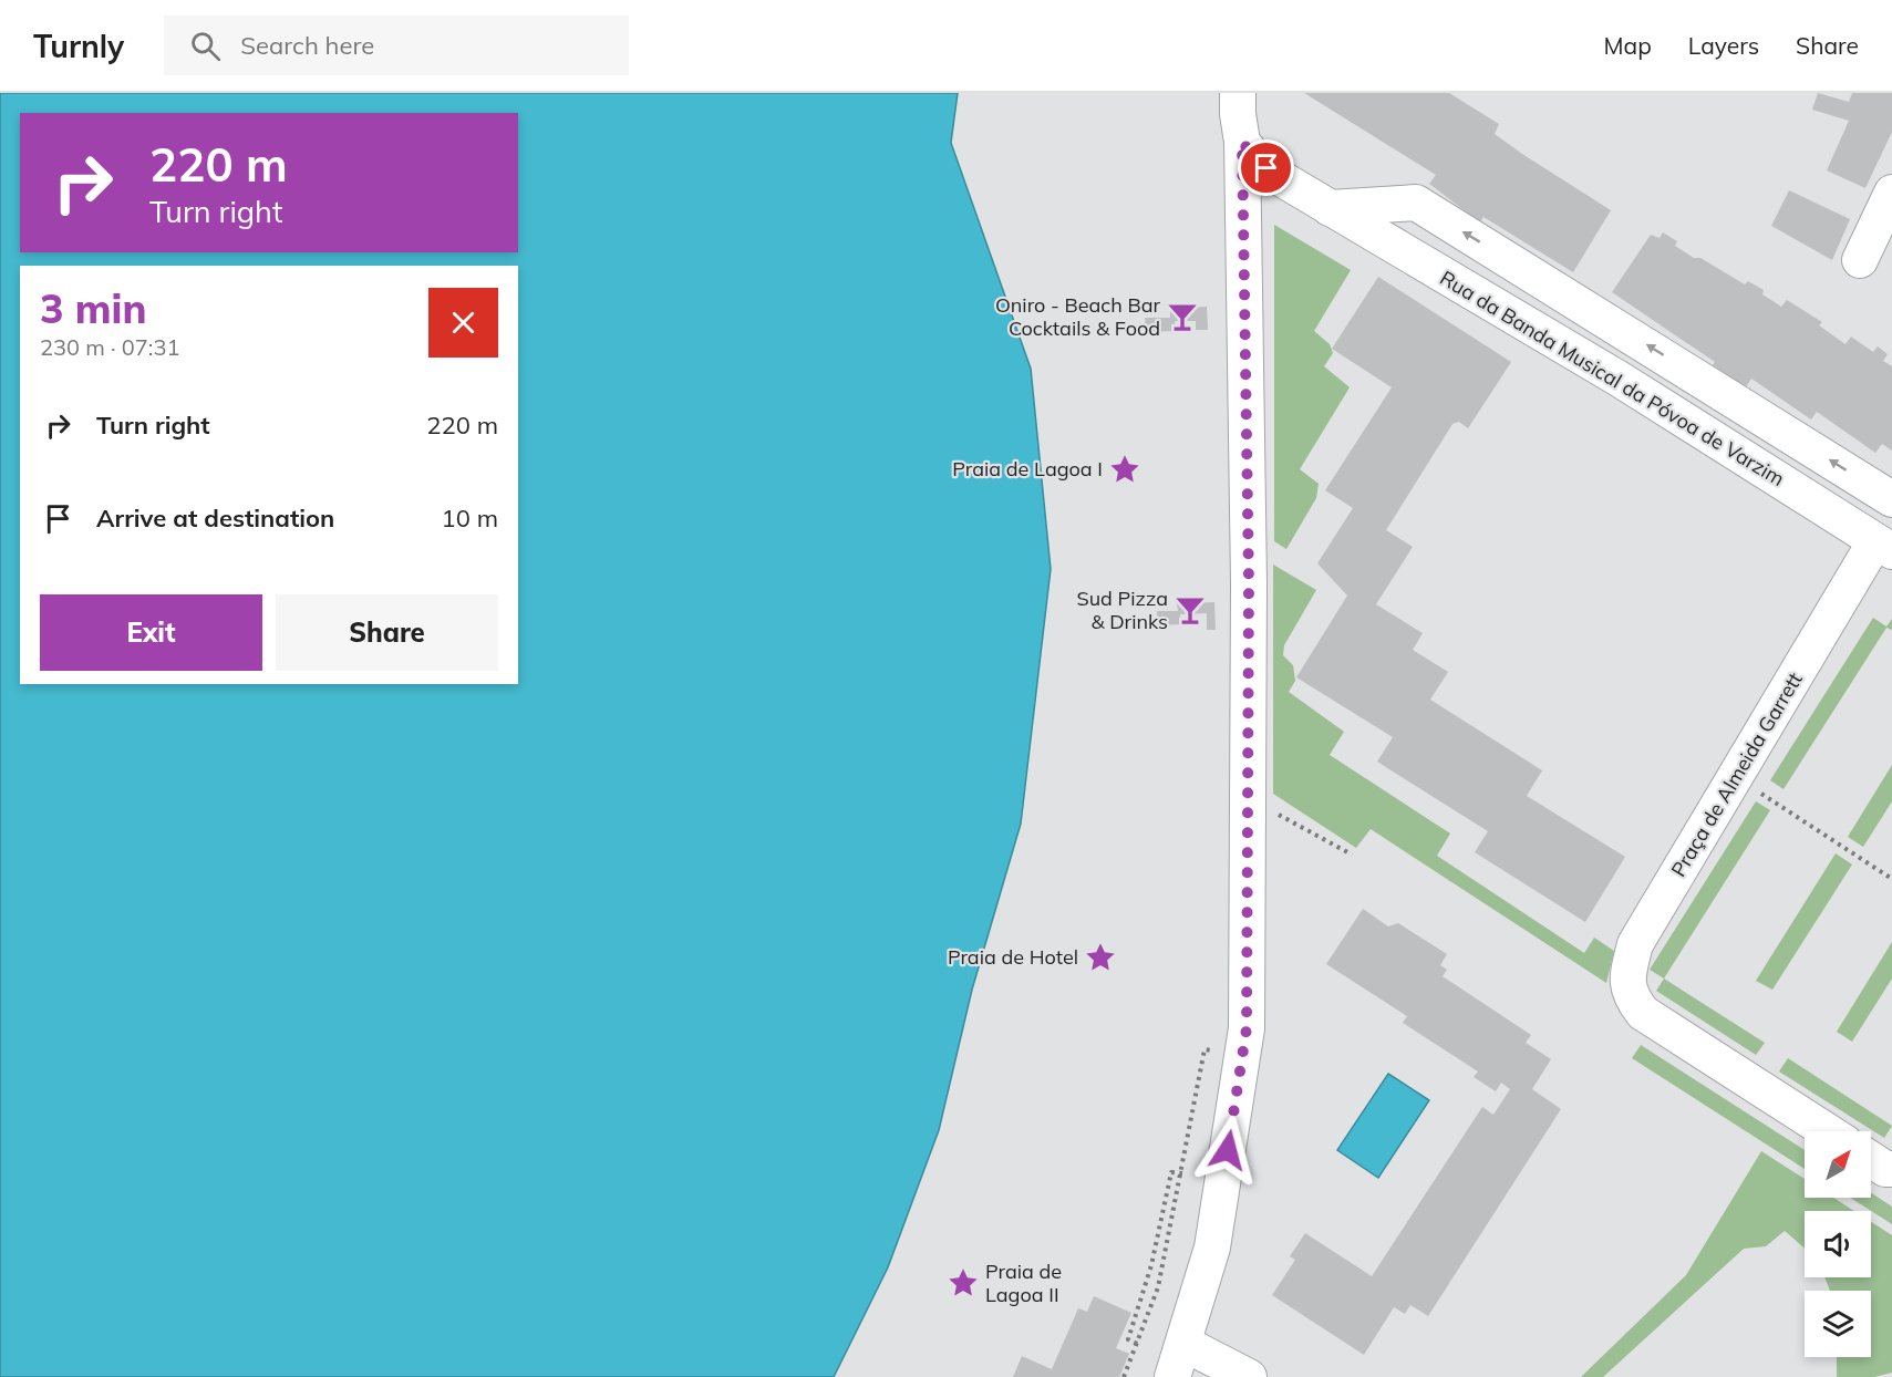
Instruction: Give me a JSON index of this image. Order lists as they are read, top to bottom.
{
  "streets": {
    "street": ["Rua da Banda Musical da Póvoa de Varzim", "Praça de Almeida Garrett"]
  },
  "crossings": [
    ["Rua da Banda Musical da Póvoa de Varzim", "Praça de Almeida Garrett"]
  ],
  "places": {
    "bar": ["Oniro - Beach Bar Cocktails & Food", "Sud Pizza & Drinks"],
    "place": ["Praia de Lagoa I", "Praia de Hotel", "Praia de Lagoa II"]
  },
  "north": "top right",
  "page": {
    "header": "Turnly",
    "search": "Search here",
    "nav": ["Map", "Layers", "Share"],
    "turn": ["220 m", "Turn right"],
    "heading": ["3 min", "230 m · 07:31"],
    "list": [
      {
        "name": "Turn right",
        "value": "220 m"
      },
      {
        "name": "Arrive at destination",
        "value": "10 m"
      }
    ],
    "buttons": ["Exit", "Share"]
  }
}
